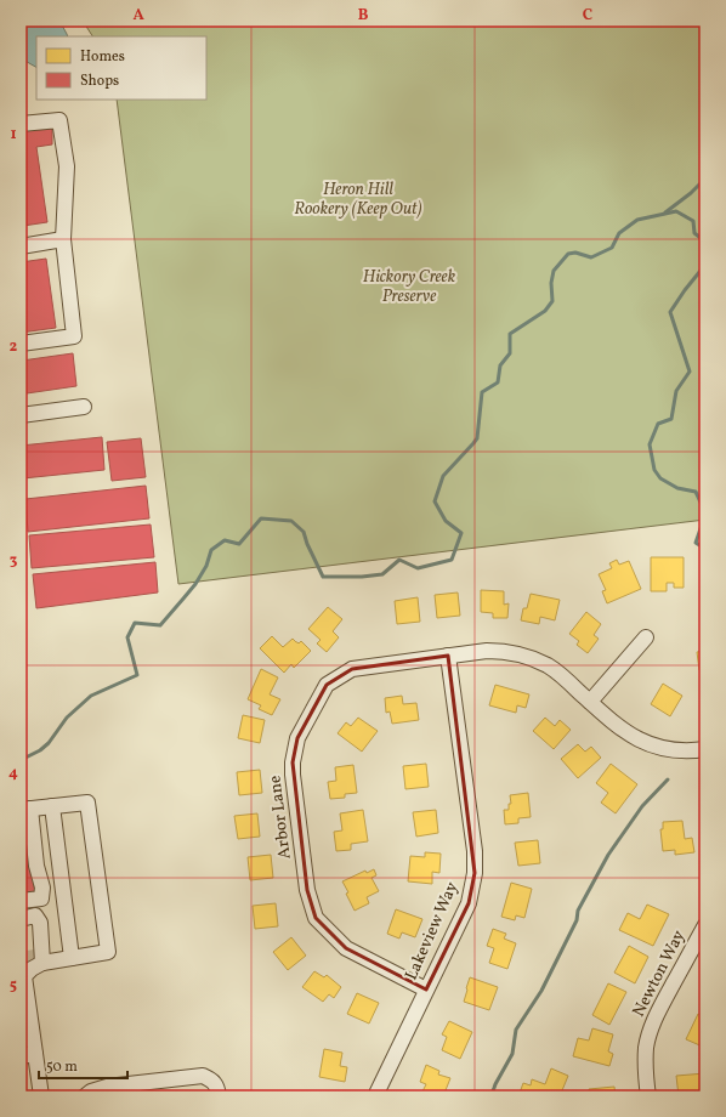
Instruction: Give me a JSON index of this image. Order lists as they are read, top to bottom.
{
  "streets": {
    "street": ["Arbor Lane", "Lakeview Way", "Newton Way"]
  },
  "crossings": [
    ["Arbor Lane", "Lakeview Way"]
  ],
  "parks": ["Heron Hill Rookery (Keep Out)", "Hickory Creek Preserve"],
  "legend": ["Homes", "Shops"],
  "scale_bar": "50 m",
  "grid": {
    "columns": ["A", "B", "C"],
    "rows": [
      "1",
      "2",
      "3",
      "4",
      "5"
    ]
  }
}
